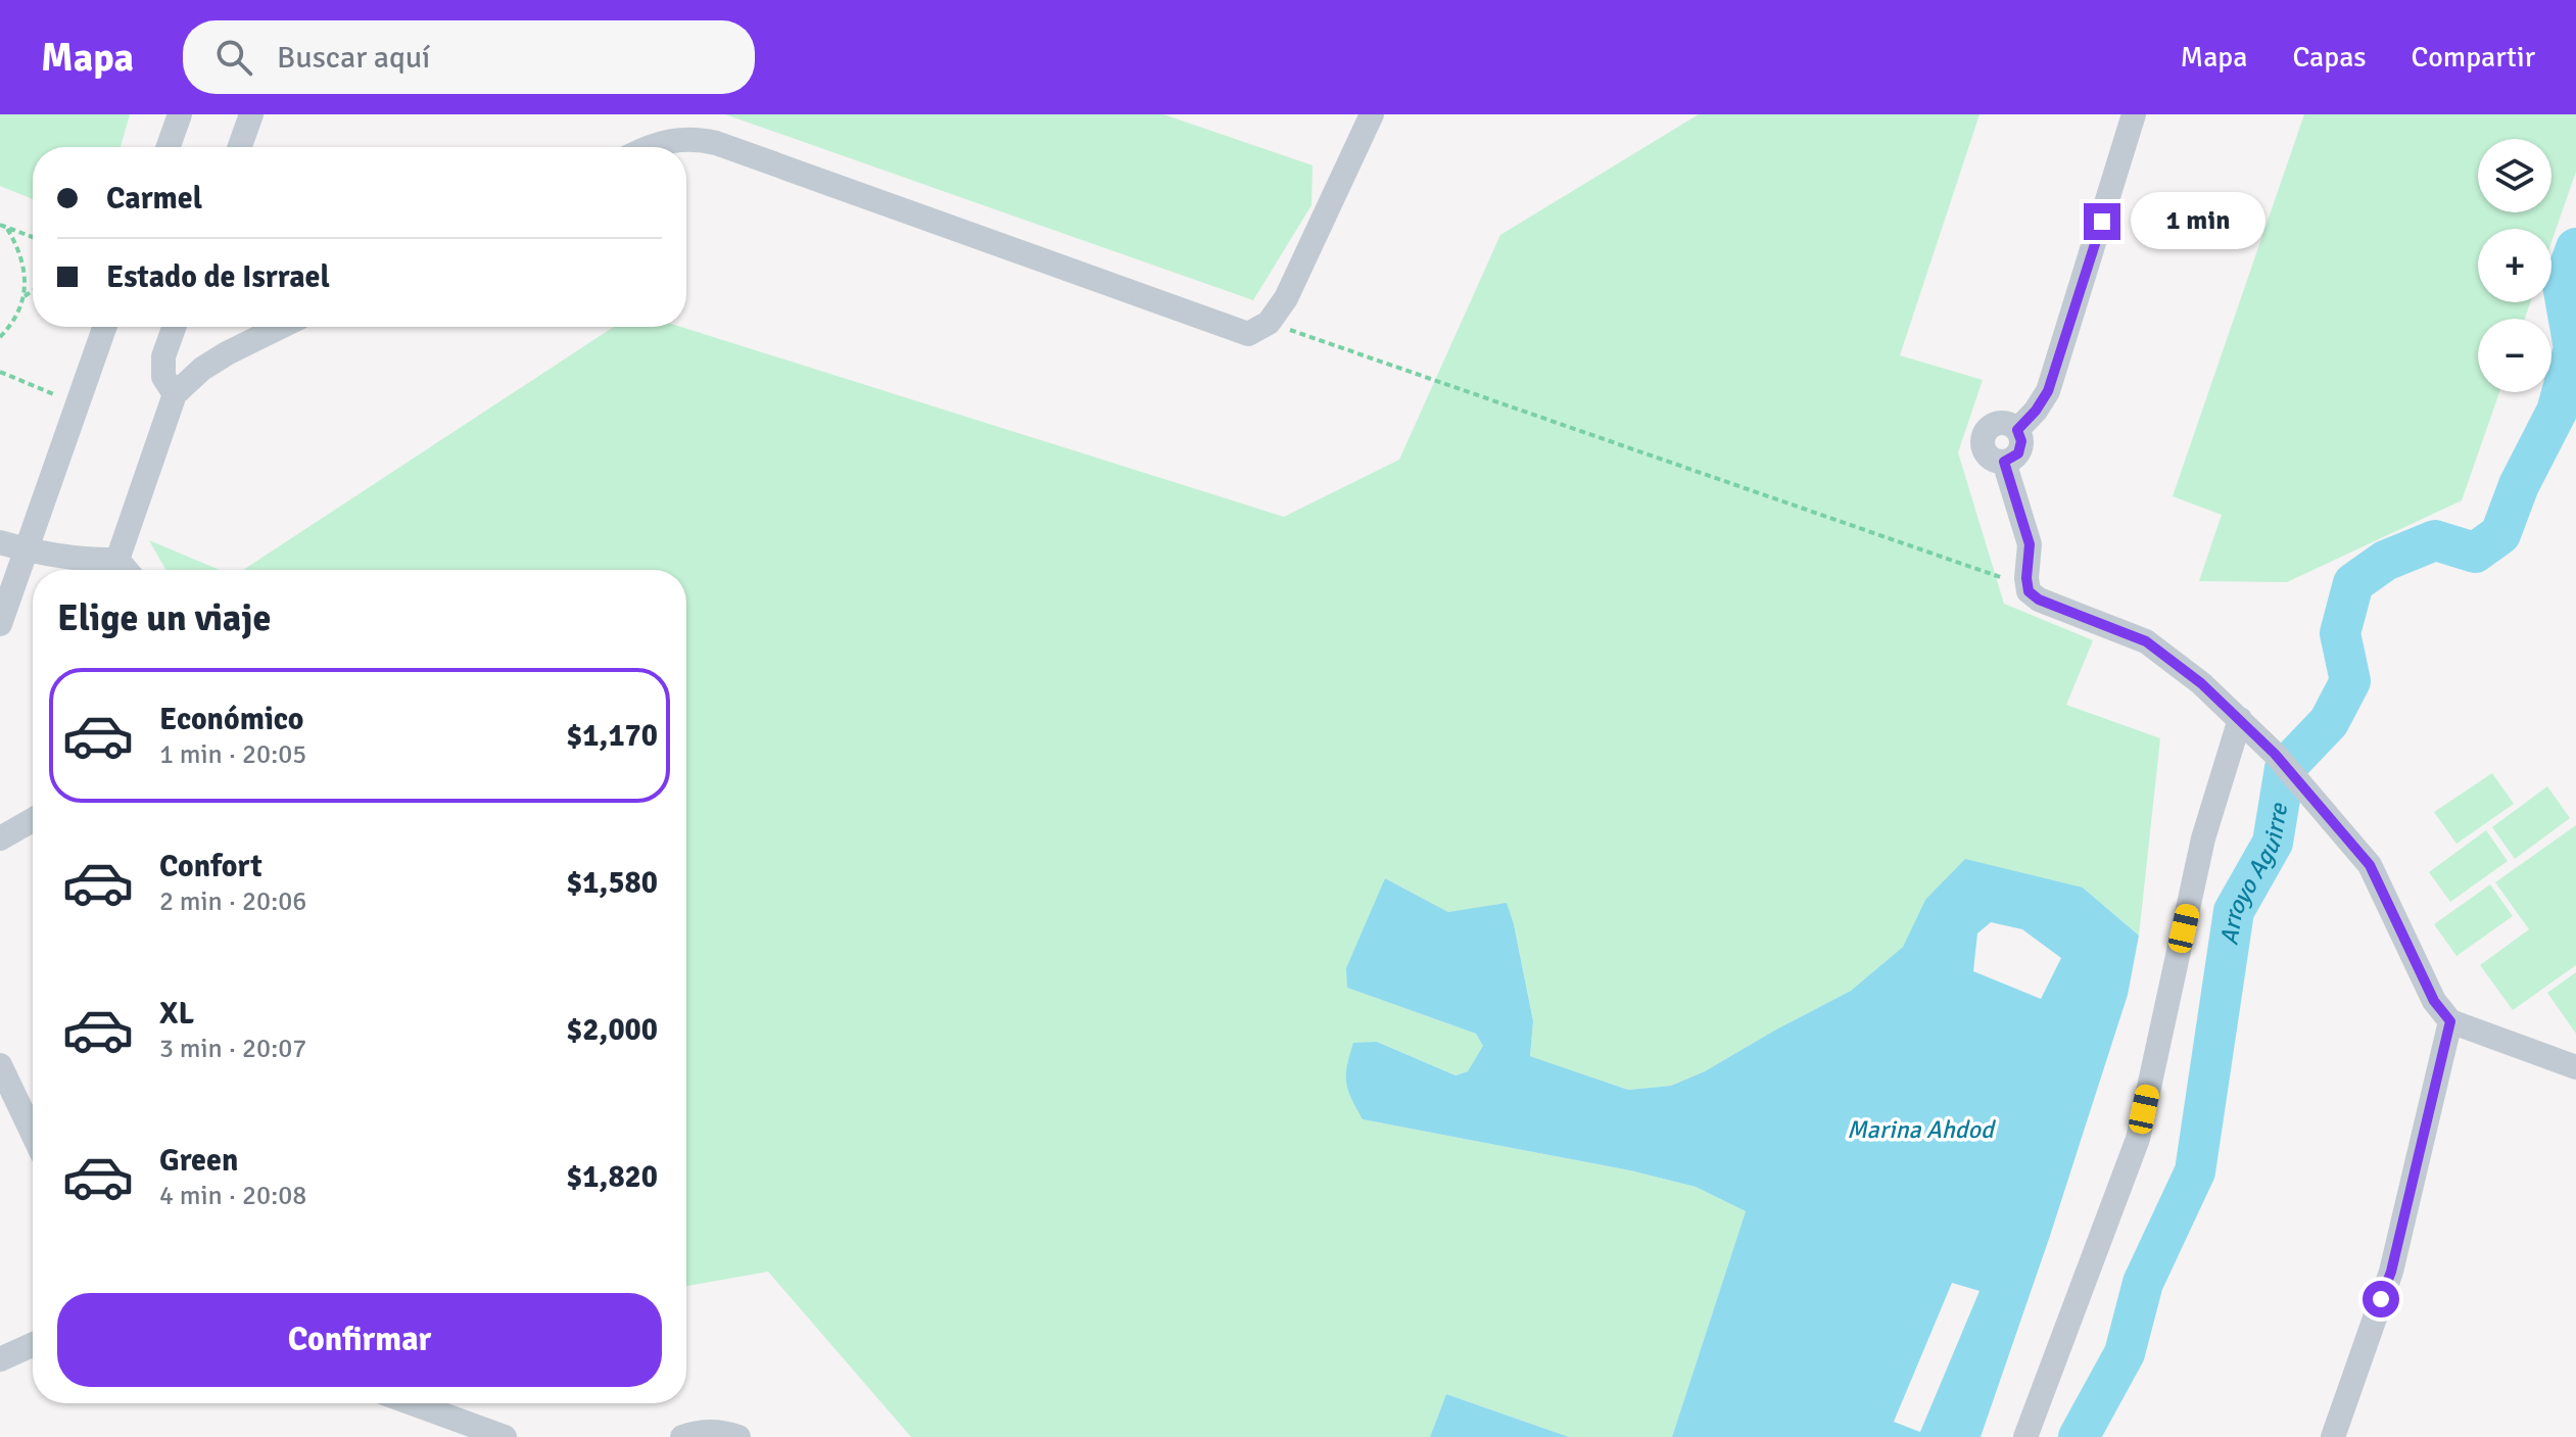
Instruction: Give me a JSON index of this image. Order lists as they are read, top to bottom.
{
  "water": ["Arroyo Aguirre", "Marina Ahdod"],
  "page": {
    "header": "Mapa",
    "search": "Buscar aquí",
    "nav": ["Mapa", "Capas", "Compartir"],
    "map_buttons": ["+", "−"],
    "banner": ["Carmel", "Estado de Isrrael"],
    "bubble": "1 min",
    "heading": "Elige un viaje",
    "list": [
      {
        "name": "Económico",
        "note": "1 min · 20:05",
        "value": "$1,170"
      },
      {
        "name": "Confort",
        "note": "2 min · 20:06",
        "value": "$1,580"
      },
      {
        "name": "XL",
        "note": "3 min · 20:07",
        "value": "$2,000"
      },
      {
        "name": "Green",
        "note": "4 min · 20:08",
        "value": "$1,820"
      }
    ],
    "buttons": "Confirmar"
  }
}
